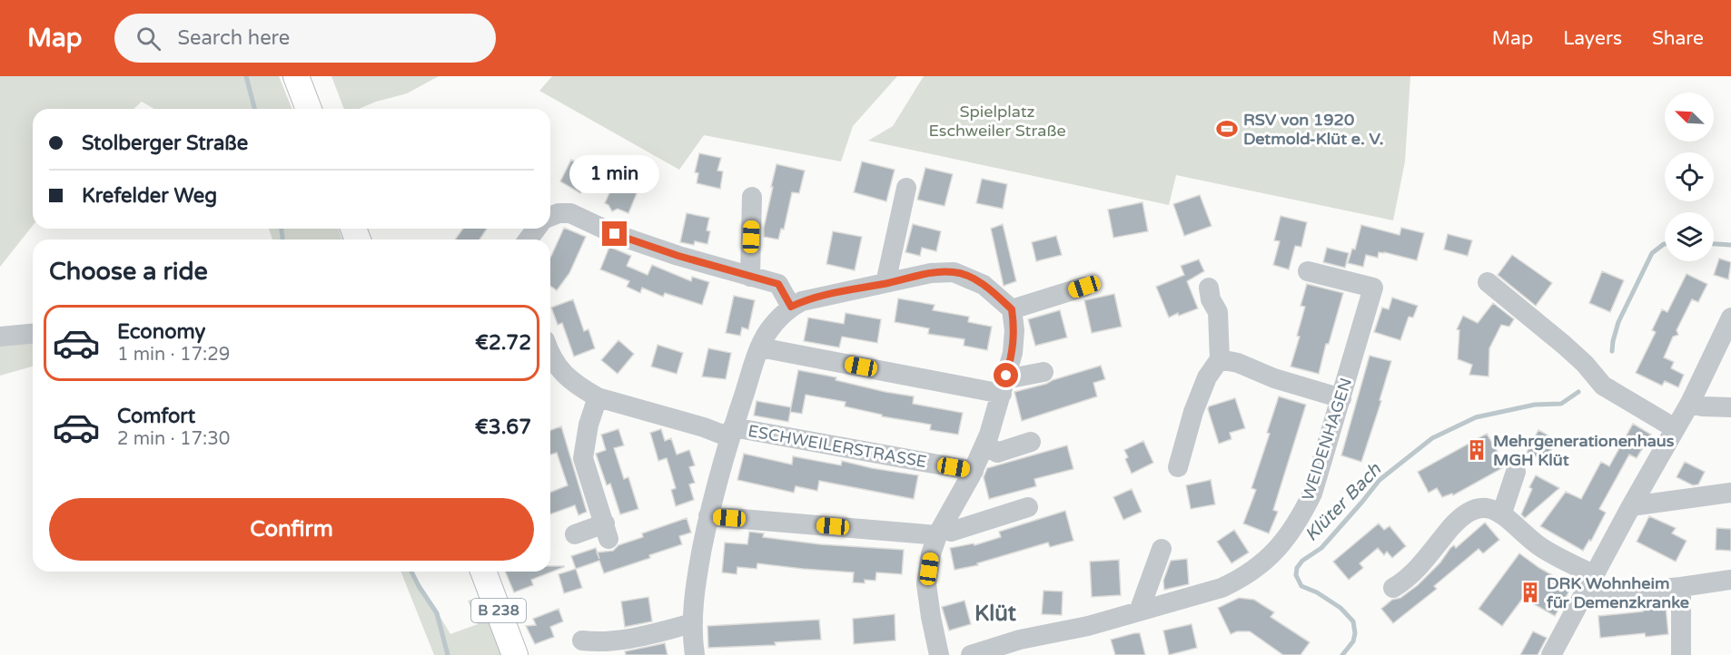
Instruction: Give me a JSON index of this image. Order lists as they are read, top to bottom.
{
  "streets": {
    "main road": ["B 238"],
    "street": ["WEIDENHAGEN", "ESCHWEILERSTRASSE"]
  },
  "districts": ["Klüt"],
  "water": ["Klüter Bach"],
  "parks": ["Spielplatz Eschweiler Straße"],
  "places": {
    "sports": ["RSV von 1920 Detmold-Klüt e. V."],
    "building": ["Mehrgenerationenhaus MGH Klüt", "DRK Wohnheim für Demenzkranke"]
  },
  "north": "top left",
  "page": {
    "header": "Map",
    "search": "Search here",
    "nav": ["Map", "Layers", "Share"],
    "banner": ["Stolberger Straße", "Krefelder Weg"],
    "bubble": "1 min",
    "heading": "Choose a ride",
    "list": [
      {
        "name": "Economy",
        "note": "1 min · 17:29",
        "value": "€2.72"
      },
      {
        "name": "Comfort",
        "note": "2 min · 17:30",
        "value": "€3.67"
      }
    ],
    "buttons": "Confirm"
  }
}
